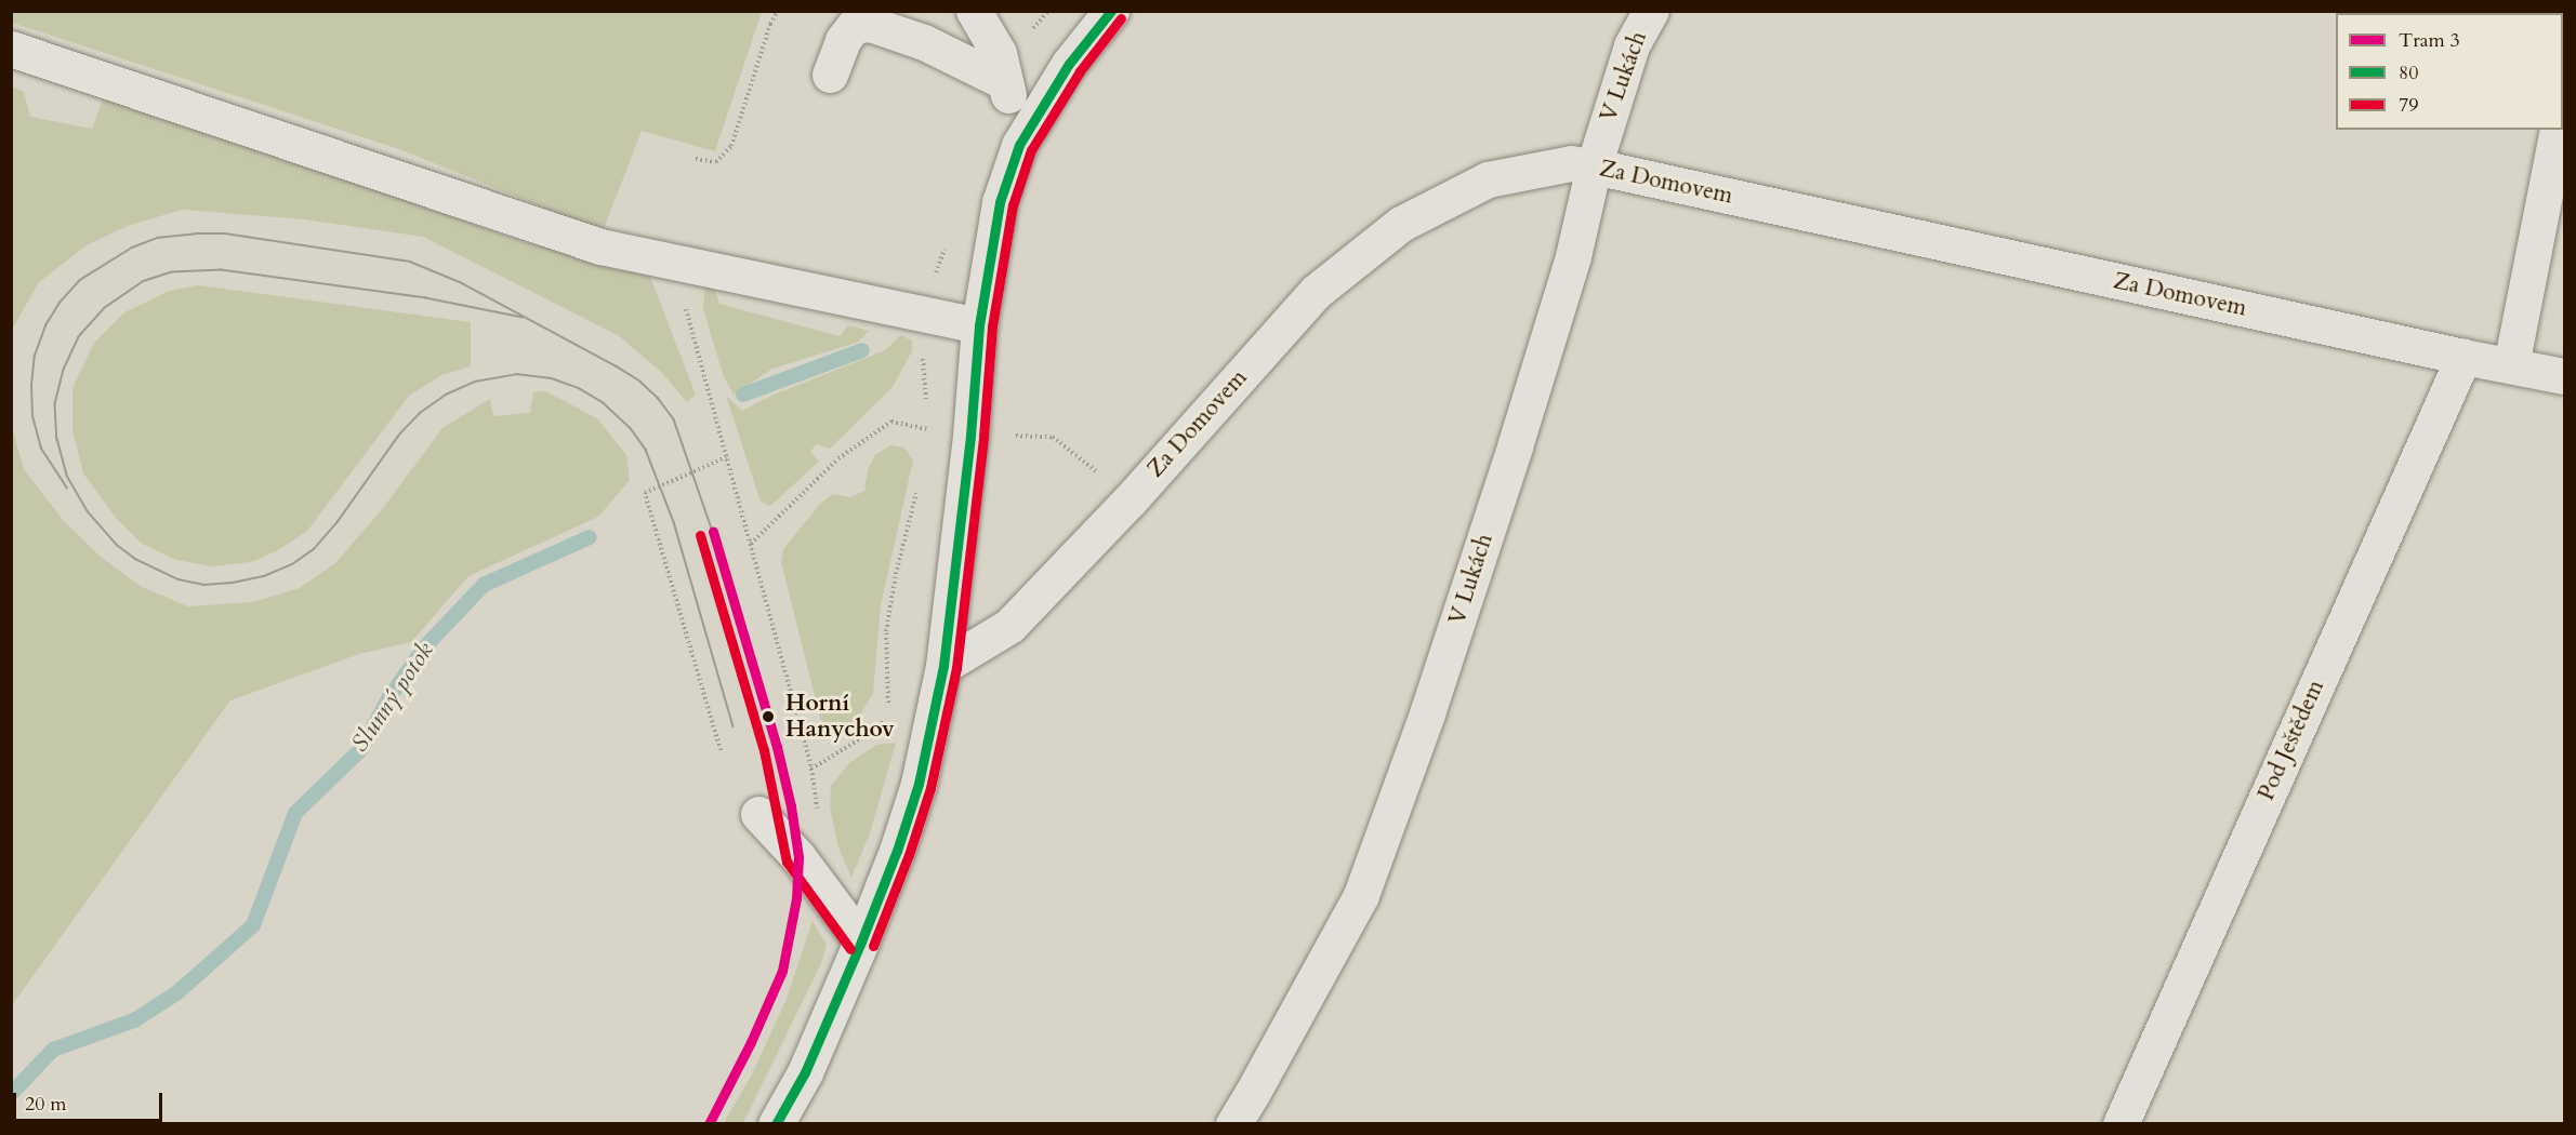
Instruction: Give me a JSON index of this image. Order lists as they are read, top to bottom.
{
  "streets": {
    "street": ["V Lukách", "Za Domovem", "Pod Ještědem"]
  },
  "crossings": [
    ["V Lukách", "Za Domovem"],
    ["Za Domovem", "Pod Ještědem"]
  ],
  "water": ["Slunný potok"],
  "places": ["Horní Hanychov"],
  "lines": ["transit line 80", "transit line 79", "tram line 3"],
  "legend": ["Tram 3", "80", "79"],
  "scale_bar": "20 m"
}
